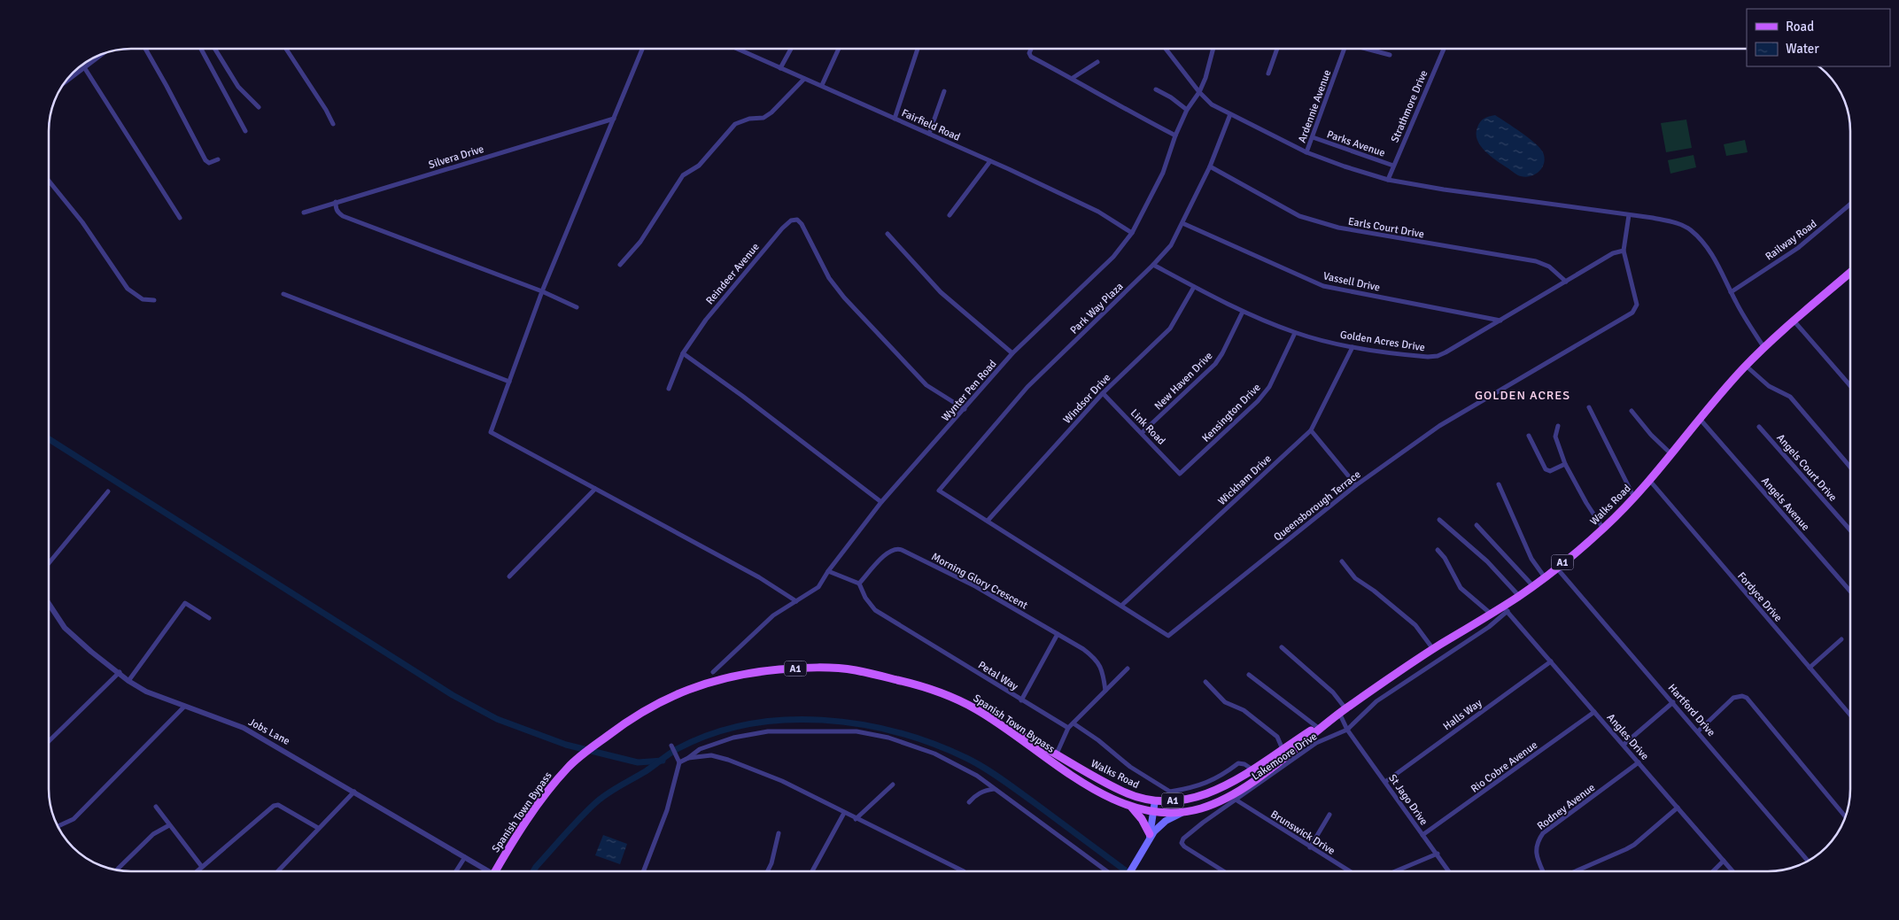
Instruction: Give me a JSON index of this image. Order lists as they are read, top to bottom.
{
  "streets": {
    "main road": ["Walks Road", "A1", "Spanish Town Bypass"],
    "street": [
      "Ardennie Avenue",
      "Strathmore Drive",
      "Fairfield Road",
      "Parks Avenue",
      "Silvera Drive",
      "Earls Court Drive",
      "Railway Road",
      "Reindeer Avenue",
      "Vassell Drive",
      "Park Way Plaza",
      "Golden Acres Drive",
      "New Haven Drive",
      "Wynter Pen Road",
      "Windsor Drive",
      "Kensington Drive",
      "Link Road",
      "Angels Court Drive",
      "Wickham Drive",
      "Angels Avenue",
      "Queensborough Terrace",
      "Morning Glory Crescent",
      "Fordyce Drive",
      "Petal Way",
      "Hartford Drive",
      "Halls Way",
      "Jobs Lane",
      "Angles Drive",
      "Lakemoore Drive",
      "Rio Cobre Avenue",
      "St Jago Drive",
      "Rodney Avenue",
      "Brunswick Drive"
    ]
  },
  "crossings": [
    ["Ardennie Avenue", "Parks Avenue"],
    ["Strathmore Drive", "Parks Avenue"],
    ["Fairfield Road", "Wynter Pen Road"],
    ["Earls Court Drive", "Park Way Plaza"],
    ["Earls Court Drive", "Golden Acres Drive"],
    ["Reindeer Avenue", "Wynter Pen Road"],
    ["Vassell Drive", "Park Way Plaza"],
    ["Vassell Drive", "Golden Acres Drive"],
    ["Park Way Plaza", "Golden Acres Drive"],
    ["Park Way Plaza", "Queensborough Terrace"],
    ["Golden Acres Drive", "New Haven Drive"],
    ["Golden Acres Drive", "Windsor Drive"],
    ["Golden Acres Drive", "Kensington Drive"],
    ["Golden Acres Drive", "Wickham Drive"],
    ["Golden Acres Drive", "Queensborough Terrace"],
    ["New Haven Drive", "Link Road"],
    ["Windsor Drive", "Link Road"],
    ["Windsor Drive", "Queensborough Terrace"],
    ["Kensington Drive", "Link Road"],
    ["Wickham Drive", "Queensborough Terrace"],
    ["Angels Avenue", "Walks Road"],
    ["Walks Road", "Fordyce Drive"],
    ["Walks Road", "Hartford Drive"],
    ["Walks Road", "Spanish Town Bypass"],
    ["Walks Road", "Angles Drive"],
    ["Walks Road", "Lakemoore Drive"],
    ["Walks Road", "St Jago Drive"],
    ["Morning Glory Crescent", "Petal Way"],
    ["Halls Way", "Angles Drive"],
    ["Halls Way", "St Jago Drive"],
    ["Angles Drive", "Lakemoore Drive"],
    ["Angles Drive", "Rio Cobre Avenue"],
    ["Angles Drive", "Rodney Avenue"],
    ["Lakemoore Drive", "St Jago Drive"],
    ["Lakemoore Drive", "Brunswick Drive"],
    ["Rio Cobre Avenue", "St Jago Drive"],
    ["St Jago Drive", "Brunswick Drive"]
  ],
  "districts": ["GOLDEN ACRES"],
  "legend": ["Road", "Water"]
}
